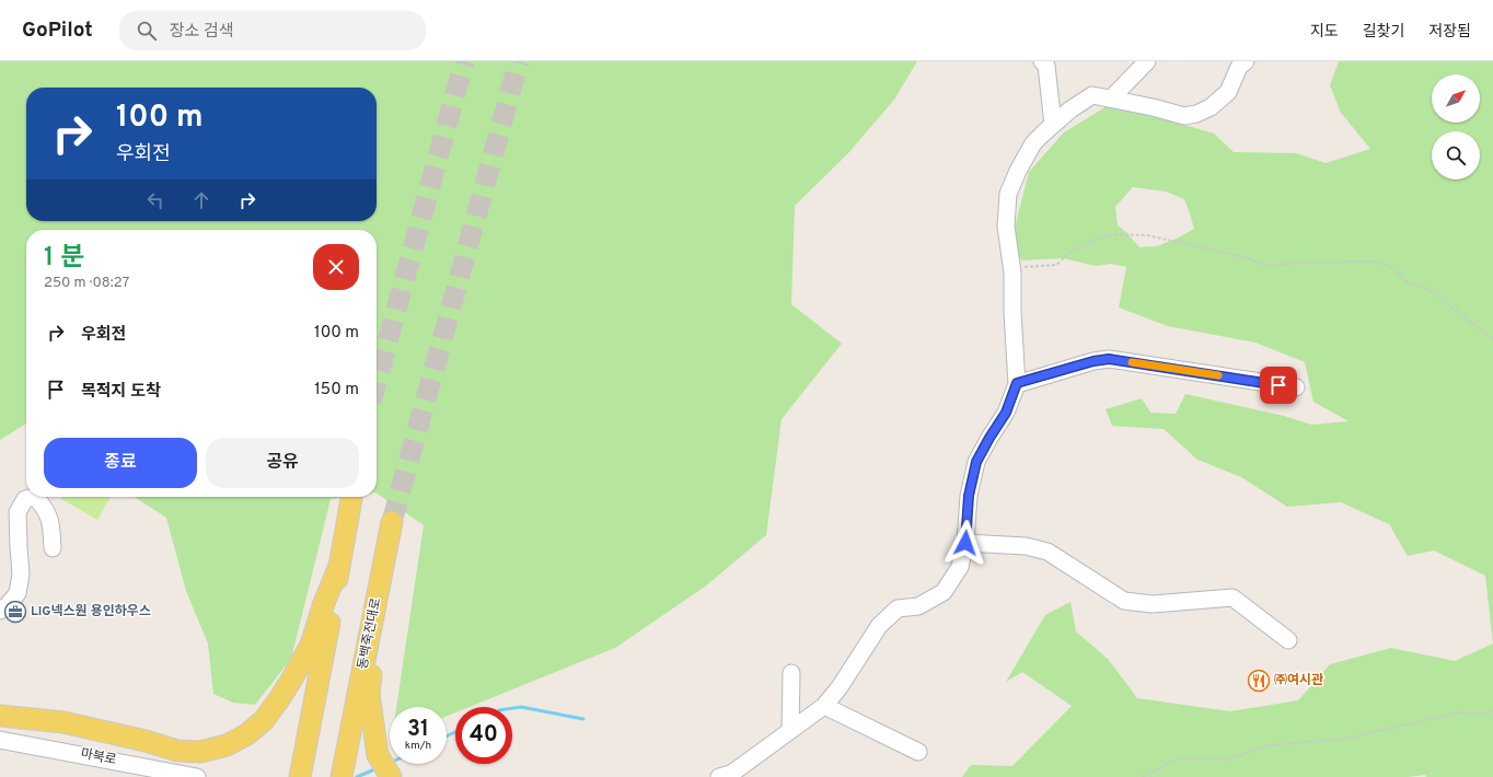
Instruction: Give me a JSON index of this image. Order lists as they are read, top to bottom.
{
  "streets": {
    "main road": ["동백죽전대로"],
    "street": ["마북로"]
  },
  "places": {
    "office": ["LIG넥스원 용인하우스"],
    "restaurant": ["㈜여시관"]
  },
  "north": "top right",
  "page": {
    "header": "GoPilot",
    "search": "장소 검색",
    "nav": ["지도", "길찾기", "저장됨"],
    "turn": ["100 m", "우회전"],
    "heading": ["1 분", "250 m · 08:27"],
    "list": [
      {
        "name": "우회전",
        "value": "100 m"
      },
      {
        "name": "목적지 도착",
        "value": "150 m"
      }
    ],
    "buttons": ["종료", "공유"],
    "speed": "31 km/h",
    "limit": "40"
  }
}
